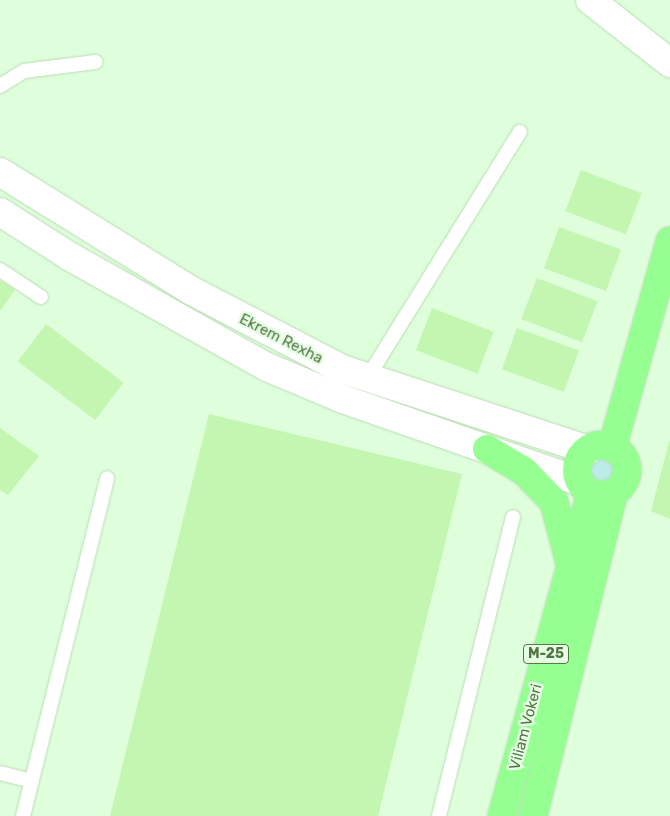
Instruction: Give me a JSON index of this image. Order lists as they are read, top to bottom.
{
  "streets": {
    "main road": ["M-25", "Viliam Vokeri"],
    "street": ["Ekrem Rexha"]
  },
  "crossings": [
    ["Ekrem Rexha", "Viliam Vokeri"]
  ]
}
